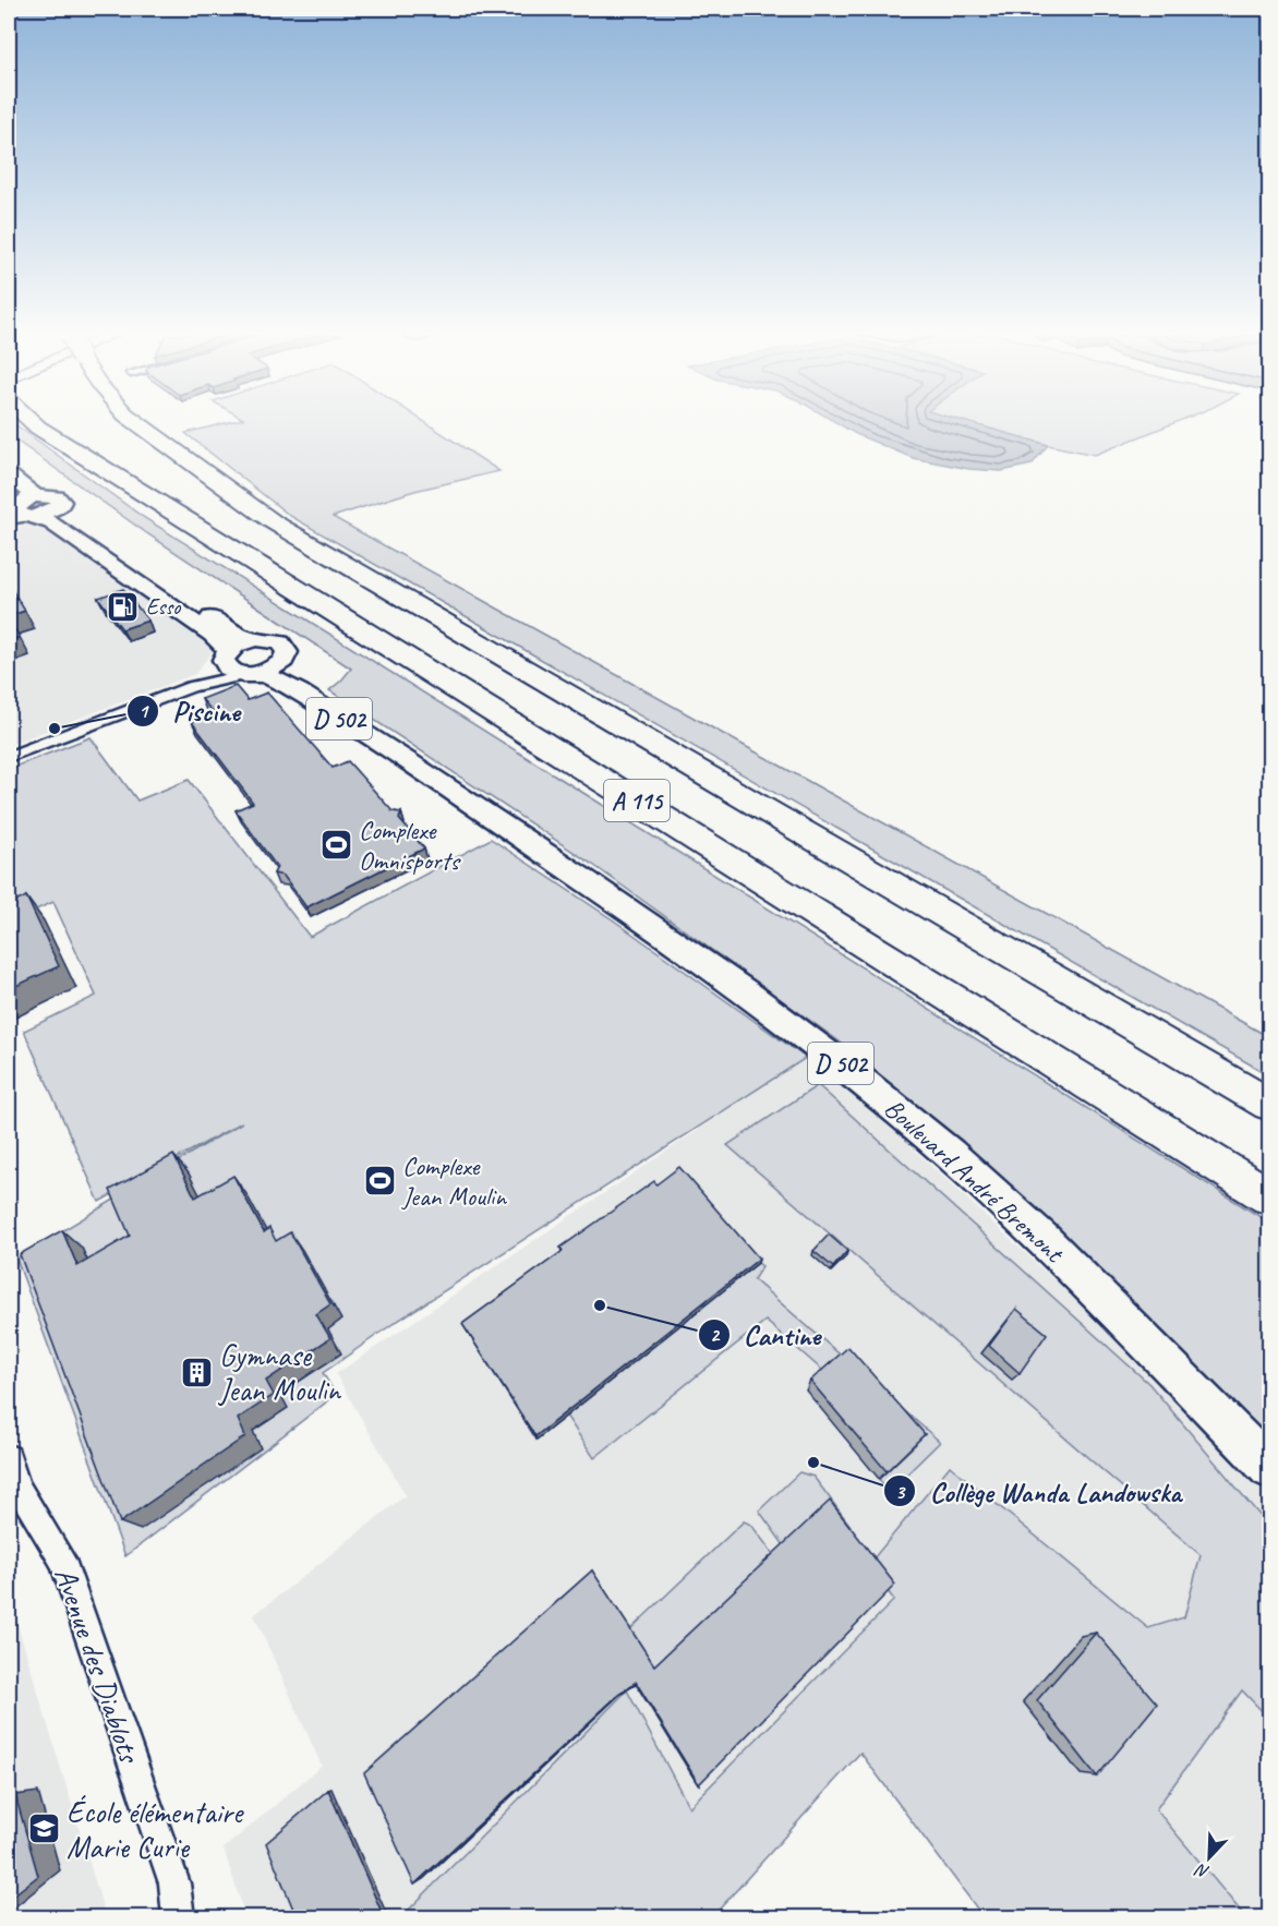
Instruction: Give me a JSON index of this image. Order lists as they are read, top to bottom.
{
  "streets": {
    "highway": ["A 115"],
    "main road": ["D 502", "Boulevard André Bremont"],
    "street": ["Avenue des Diablots"]
  },
  "crossings": [
    ["D 502", "Boulevard André Bremont"]
  ],
  "places": {
    "fuel station": ["Esso"],
    "other": ["Piscine", "Cantine", "Collège Wanda Landowska"],
    "sports": ["Complexe Omnisports", "Complexe Jean Moulin"],
    "building": ["Gymnase Jean Moulin"],
    "school or university": ["École élémentaire Marie Curie"]
  },
  "north": "bottom left"
}
